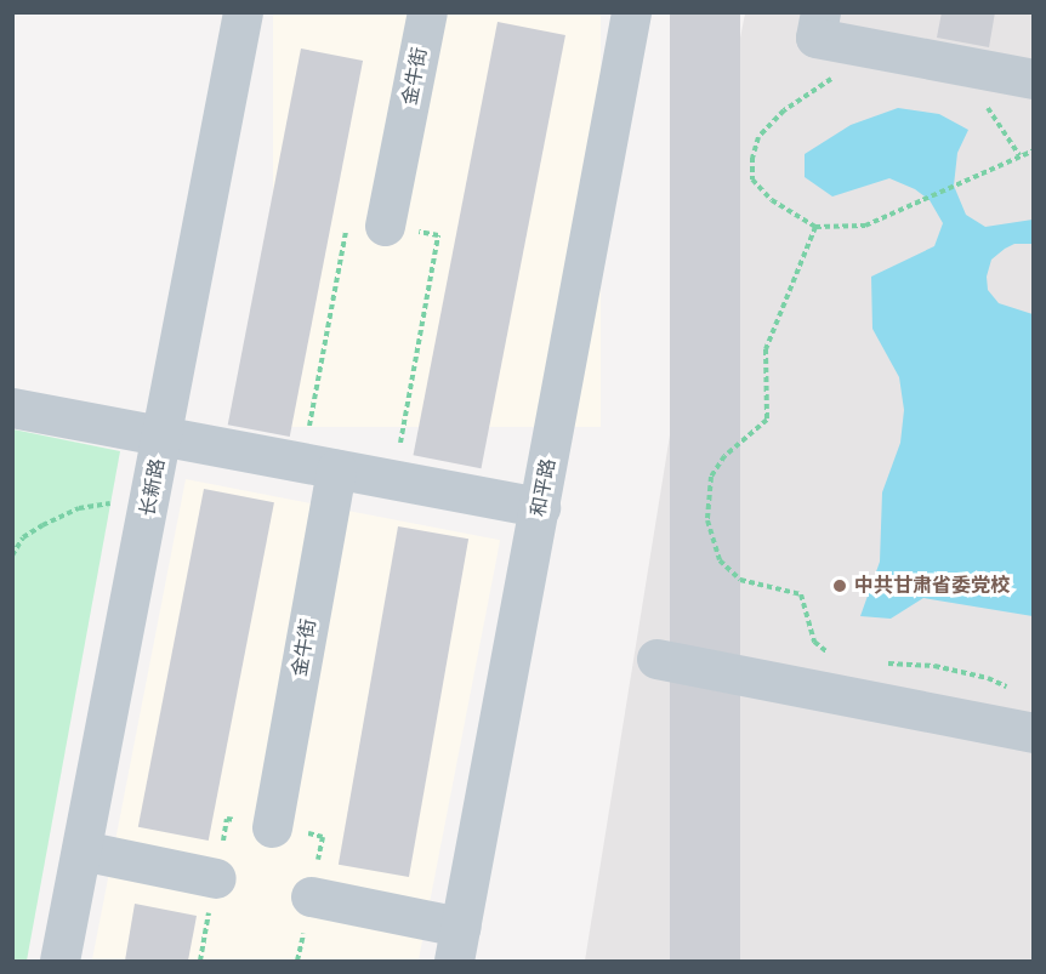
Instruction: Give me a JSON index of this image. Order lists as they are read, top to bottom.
{
  "streets": {
    "street": ["金牛街", "长新路", "和平路"]
  },
  "places": ["中共甘肃省委党校"]
}
